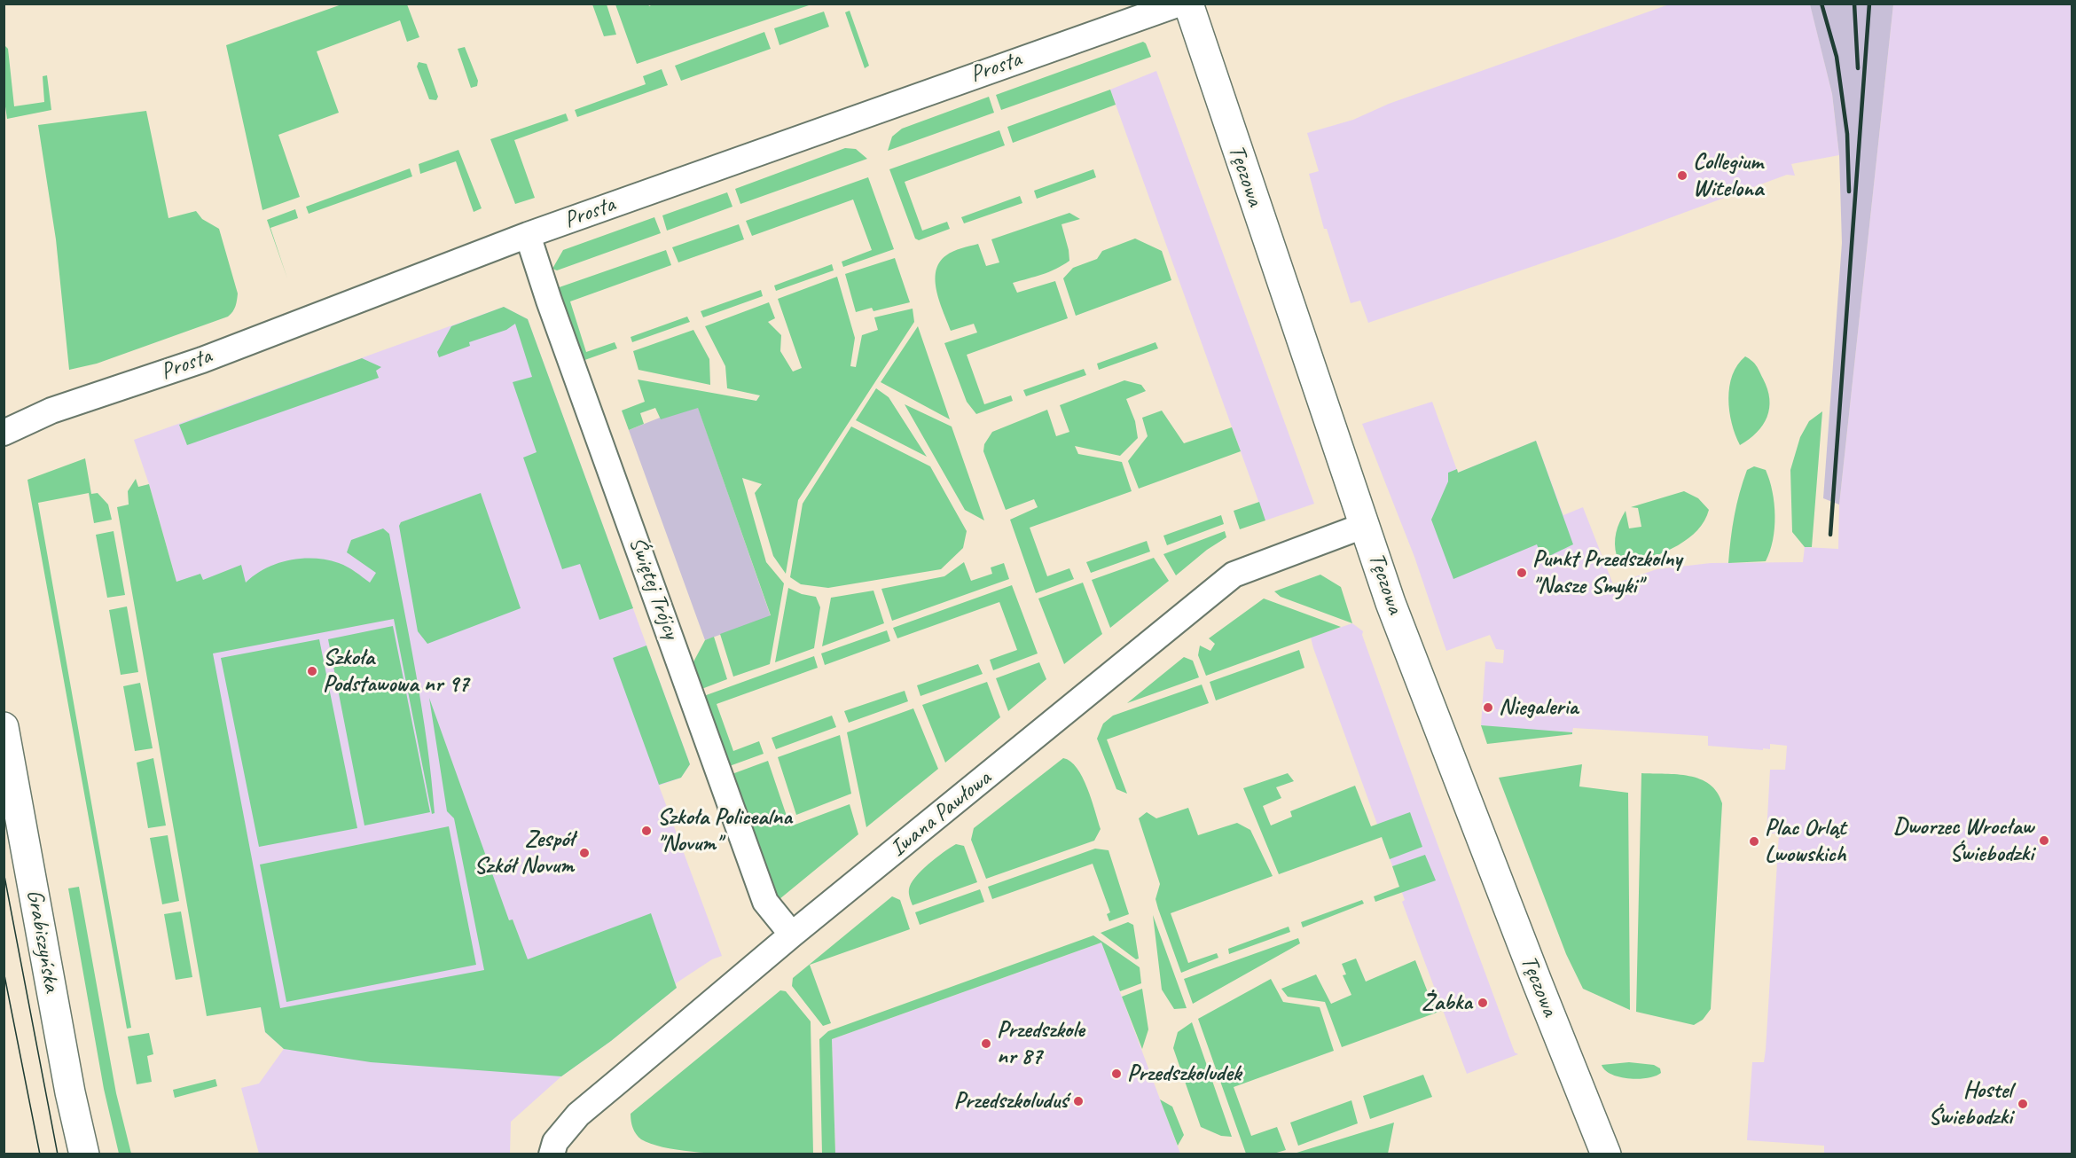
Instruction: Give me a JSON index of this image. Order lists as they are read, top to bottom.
{
  "streets": {
    "street": [
      "Prosta",
      "Tęczowa",
      "Świętej Trójcy",
      "Iwana Pawłowa",
      "Grabiszyńska"
    ]
  },
  "crossings": [
    ["Prosta", "Świętej Trójcy"],
    ["Tęczowa", "Iwana Pawłowa"],
    ["Świętej Trójcy", "Iwana Pawłowa"]
  ],
  "places": [
    "Collegium Witelona",
    "Punkt Przedszkolny \"Nasze Smyki\"",
    "Szkoła Podstawowa nr 97",
    "Niegaleria",
    "Szkoła Policealna \"Novum\"",
    "Dworzec Wrocław Świebodzki",
    "Plac Orląt Lwowskich",
    "Zespół Szkół Novum",
    "Żabka",
    "Przedszkole nr 87",
    "Przedszkoludek",
    "Przedszkoluduś",
    "Hostel Świebodzki"
  ]
}
